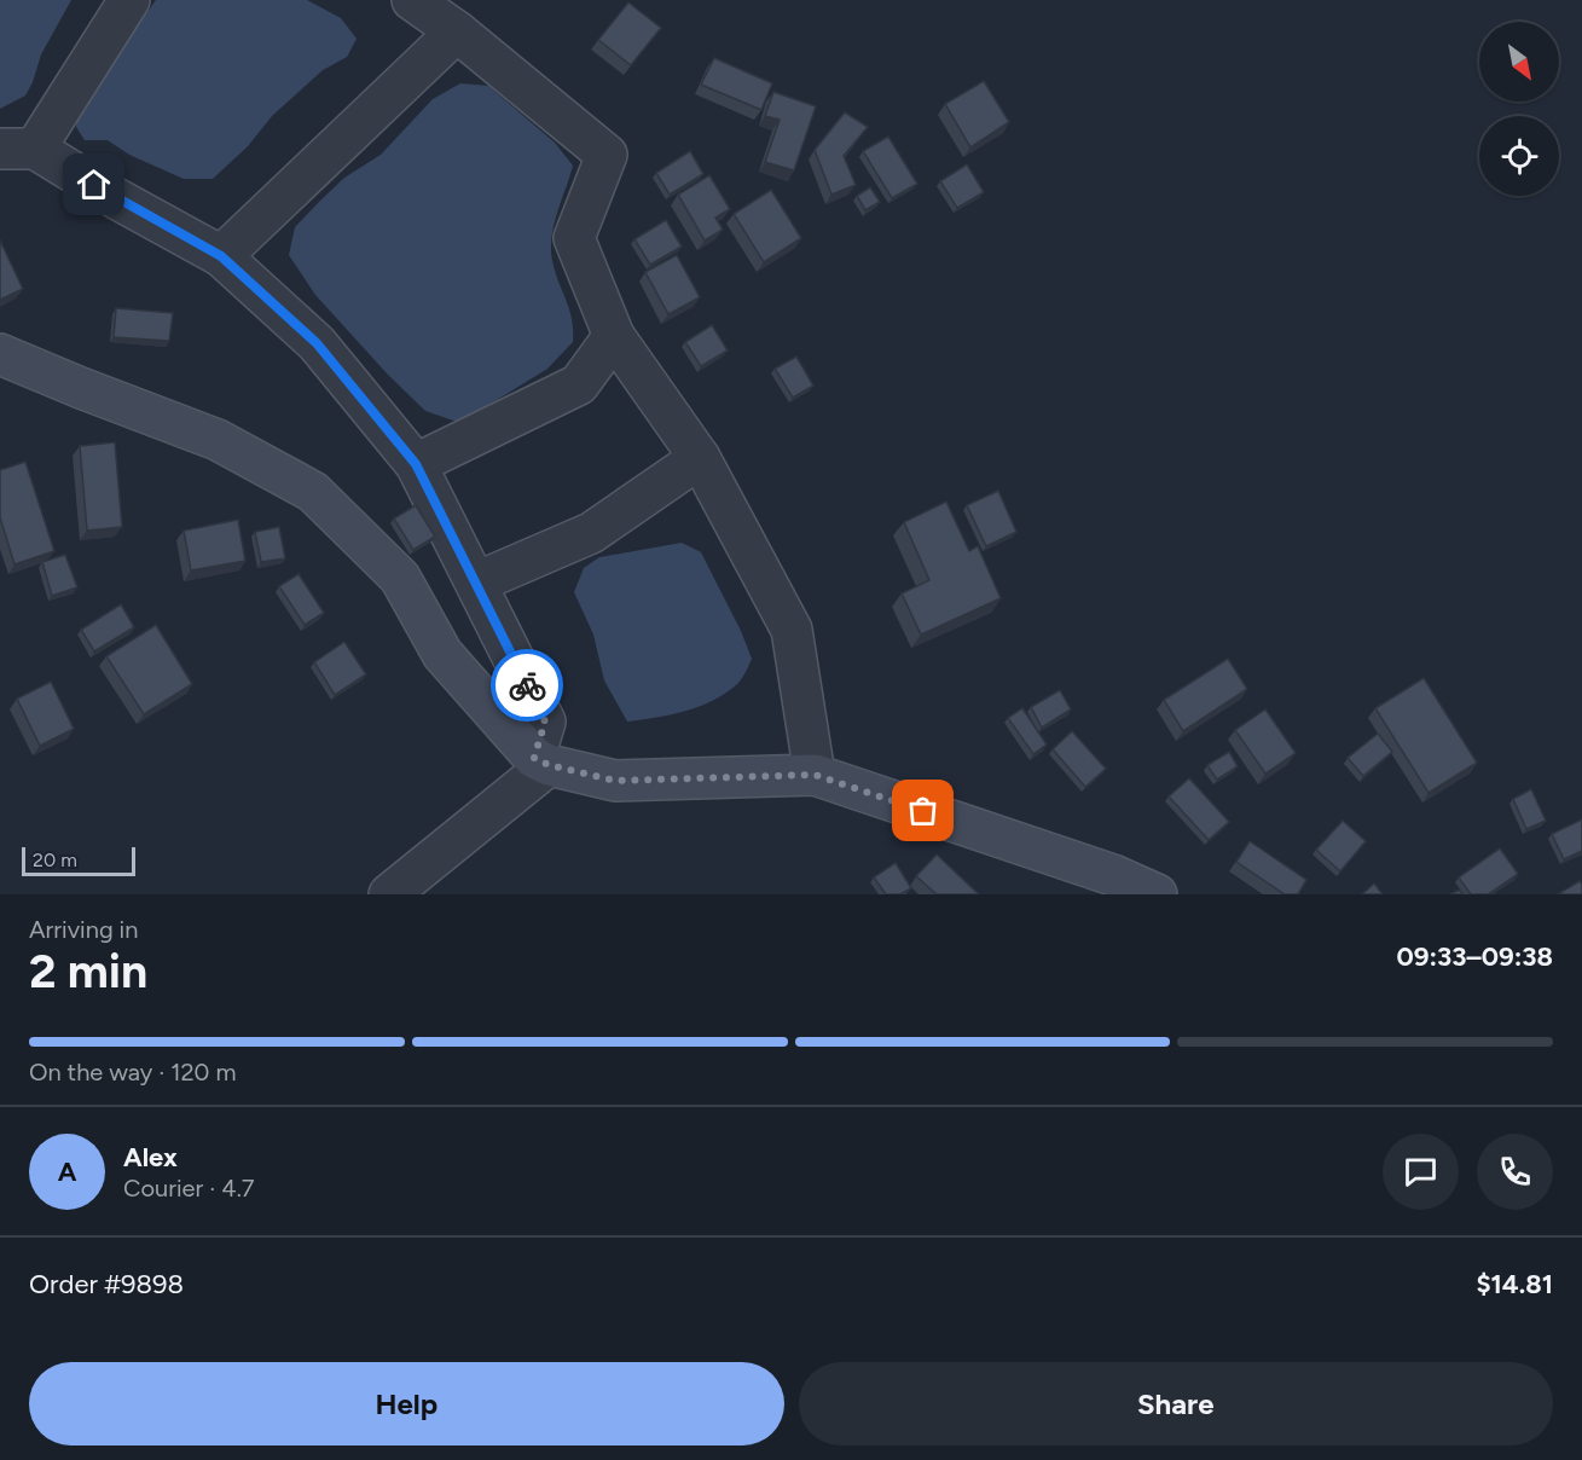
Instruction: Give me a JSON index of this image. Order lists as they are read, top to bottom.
{
  "scale_bar": "20 m",
  "north": "bottom right",
  "page": {
    "scale": "20 m",
    "heading": ["2 min", "Arriving in", "09:33–09:38"],
    "panel": [
      "Alex",
      "Courier · 4.7",
      "Order #9898",
      "$14.81"
    ],
    "bar": "On the way · 120 m",
    "round": "A",
    "buttons": ["Help", "Share"]
  }
}
